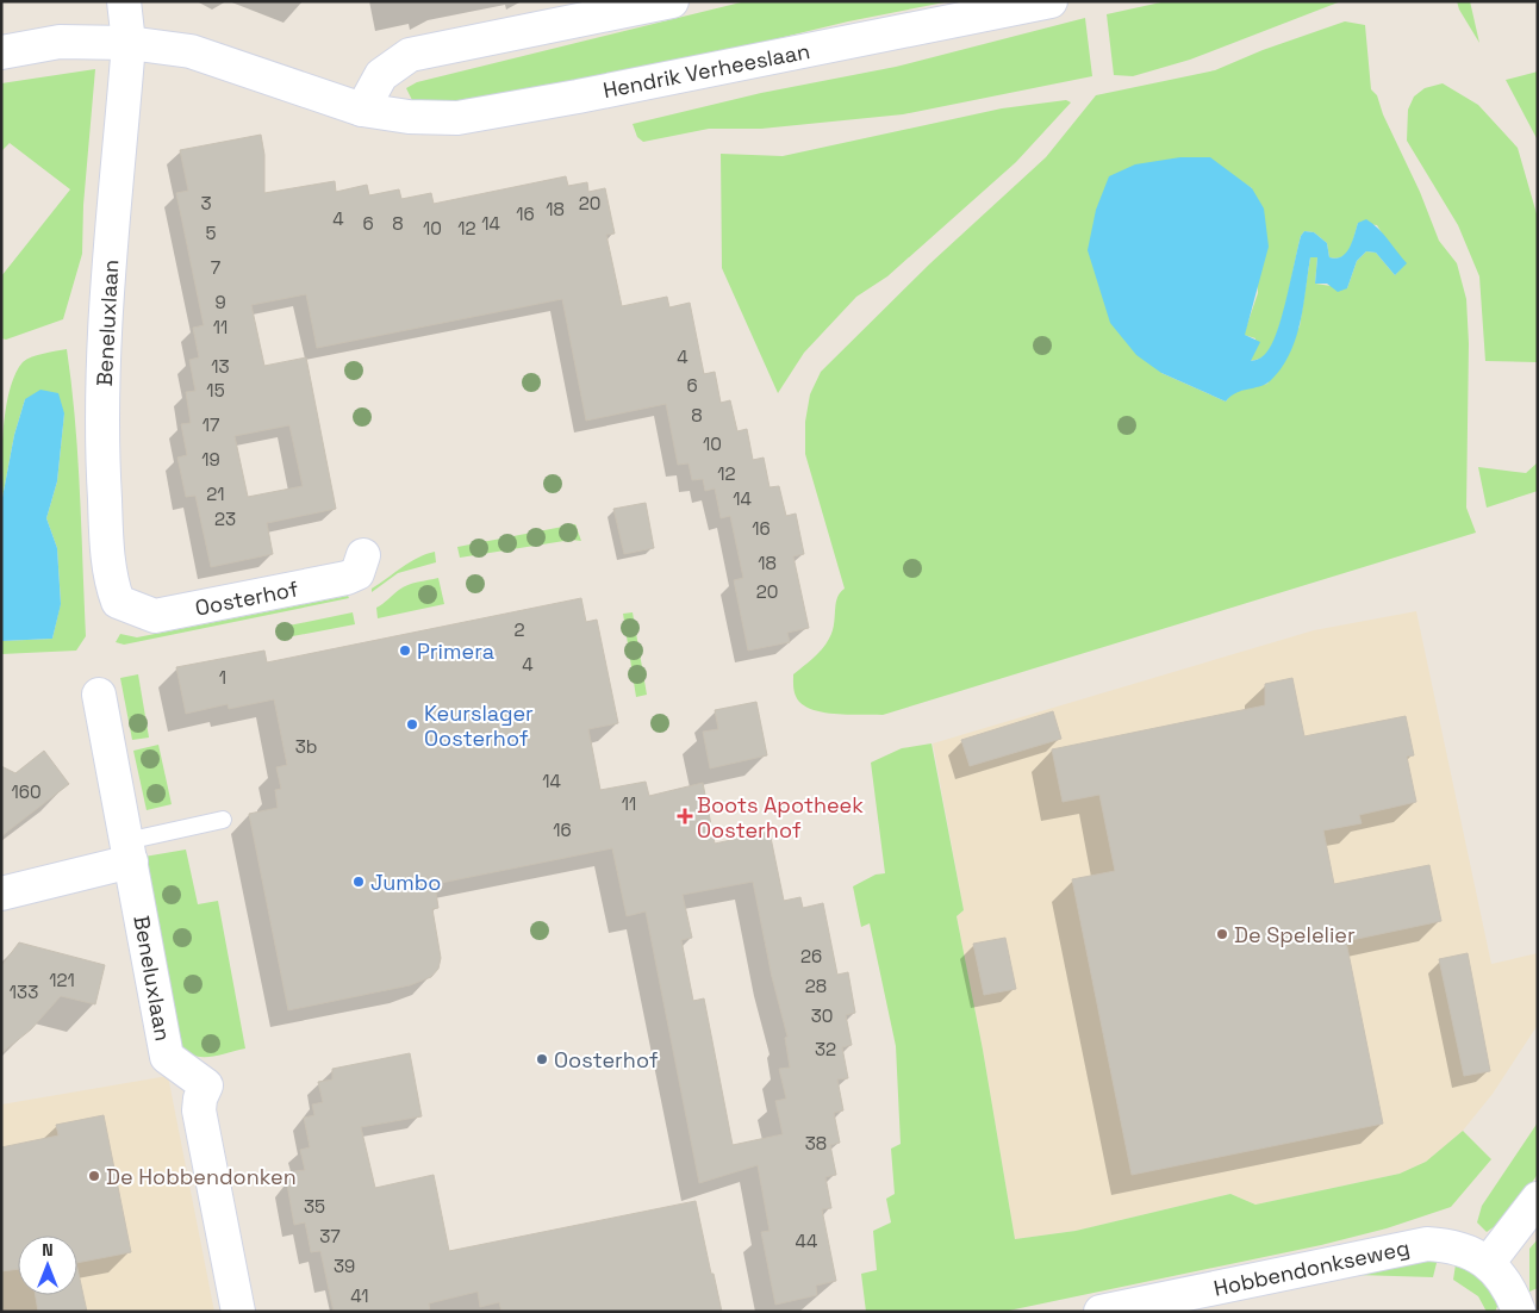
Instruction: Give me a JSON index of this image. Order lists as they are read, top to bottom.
{
  "streets": {
    "street": [
      "Hendrik Verheeslaan",
      "Beneluxlaan",
      "Oosterhof",
      "Hobbendonkseweg"
    ]
  },
  "crossings": [
    ["Hendrik Verheeslaan", "Beneluxlaan"],
    ["Beneluxlaan", "Oosterhof"]
  ],
  "places": {
    "other": [
      "Primera",
      "Keurslager Oosterhof",
      "Jumbo",
      "De Spelelier",
      "Oosterhof",
      "De Hobbendonken"
    ],
    "health": ["Boots Apotheek Oosterhof"]
  },
  "house_numbers": [
    "3",
    "20",
    "18",
    "16",
    "4",
    "6",
    "8",
    "14",
    "10",
    "12",
    "5",
    "7",
    "9",
    "11",
    "4",
    "13",
    "6",
    "15",
    "8",
    "17",
    "10",
    "19",
    "12",
    "21",
    "14",
    "23",
    "16",
    "18",
    "20",
    "2",
    "4",
    "1",
    "3b",
    "14",
    "160",
    "11",
    "16",
    "26",
    "121",
    "28",
    "133",
    "30",
    "32",
    "38",
    "35",
    "37",
    "44",
    "39",
    "41"
  ],
  "north": "top"
}
